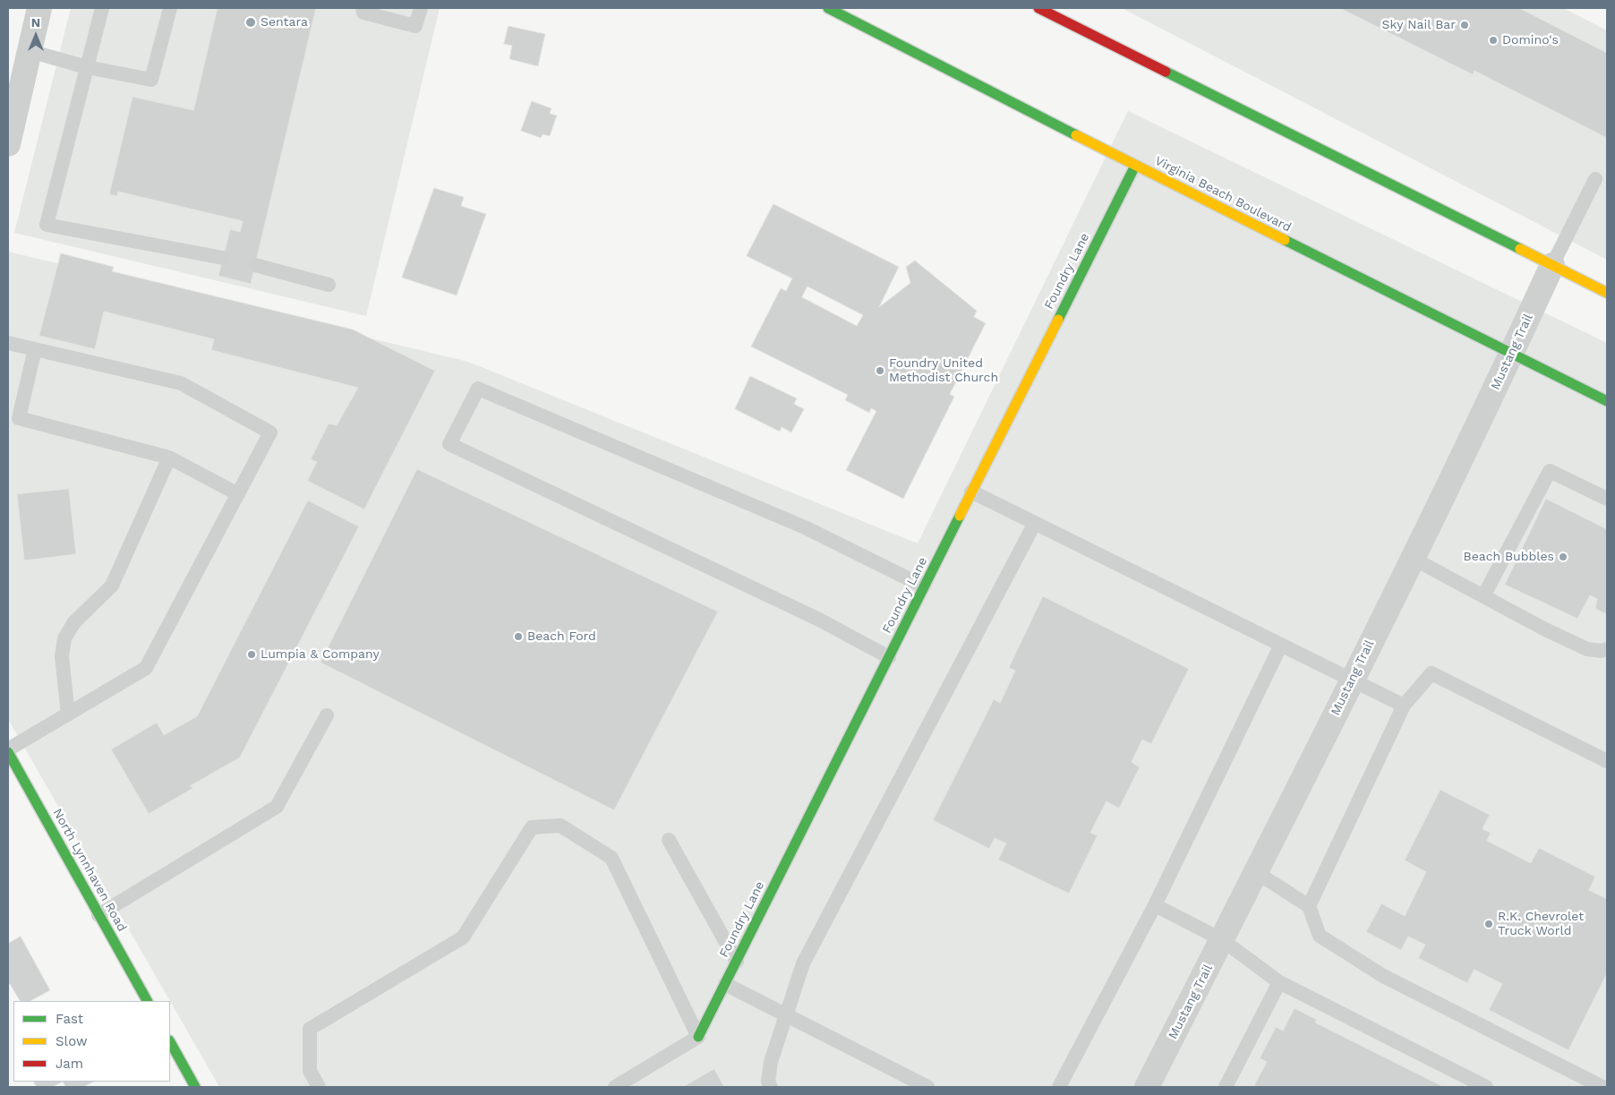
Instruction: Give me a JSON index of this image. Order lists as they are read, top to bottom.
{
  "streets": {
    "main road": ["Virginia Beach Boulevard", "Foundry Lane", "North Lynnhaven Road"],
    "street": ["Mustang Trail"]
  },
  "crossings": [
    ["Virginia Beach Boulevard", "Foundry Lane"],
    ["Virginia Beach Boulevard", "Mustang Trail"]
  ],
  "places": [
    "Sentara",
    "Sky Nail Bar",
    "Domino's",
    "Foundry United Methodist Church",
    "Beach Bubbles",
    "Beach Ford",
    "Lumpia & Company",
    "R.K. Chevrolet Truck World"
  ],
  "legend": ["Fast", "Slow", "Jam"],
  "north": "top"
}
